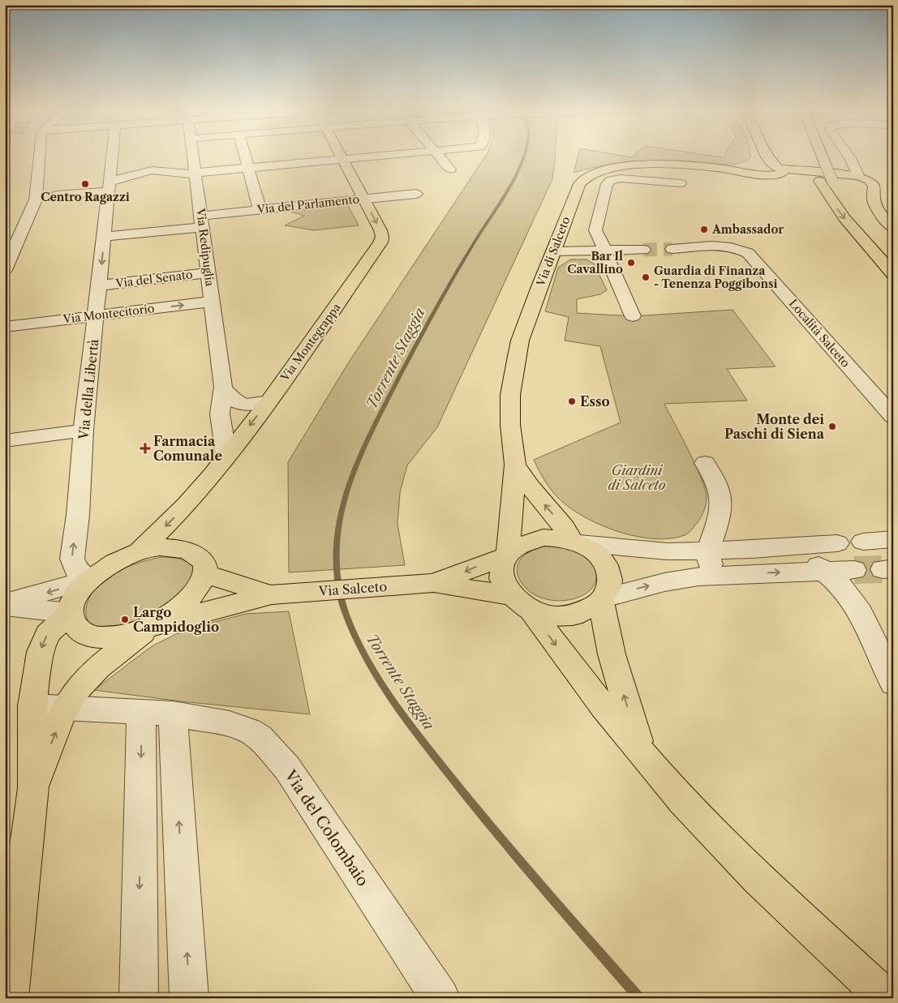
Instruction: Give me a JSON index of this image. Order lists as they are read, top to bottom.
{
  "streets": {
    "main road": ["Via di Salceto", "Via Montegrappa", "Via Salceto"],
    "street": [
      "Via del Parlamento",
      "Via Redipuglia",
      "Via del Senato",
      "Via Montecitorio",
      "Località Salceto",
      "Via della Libertà",
      "Via del Colombaio"
    ]
  },
  "crossings": [
    ["Via del Parlamento", "Via Redipuglia"],
    ["Via del Parlamento", "Via Montegrappa"],
    ["Via del Parlamento", "Via della Libertà"],
    ["Via Redipuglia", "Via del Senato"],
    ["Via Redipuglia", "Via Montecitorio"],
    ["Via Redipuglia", "Via Montegrappa"],
    ["Via di Salceto", "Via Salceto"],
    ["Via del Senato", "Via della Libertà"],
    ["Via Montecitorio", "Via della Libertà"]
  ],
  "one_way": ["Via Montegrappa"],
  "water": ["Torrente Staggia"],
  "parks": ["Giardini di Salceto"],
  "places": {
    "other": [
      "Centro Ragazzi",
      "Ambassador",
      "Bar Il Cavallino",
      "Guardia di Finanza - Tenenza Poggibonsi",
      "Esso",
      "Monte dei Paschi di Siena",
      "Largo Campidoglio"
    ],
    "health": ["Farmacia Comunale"]
  }
}
